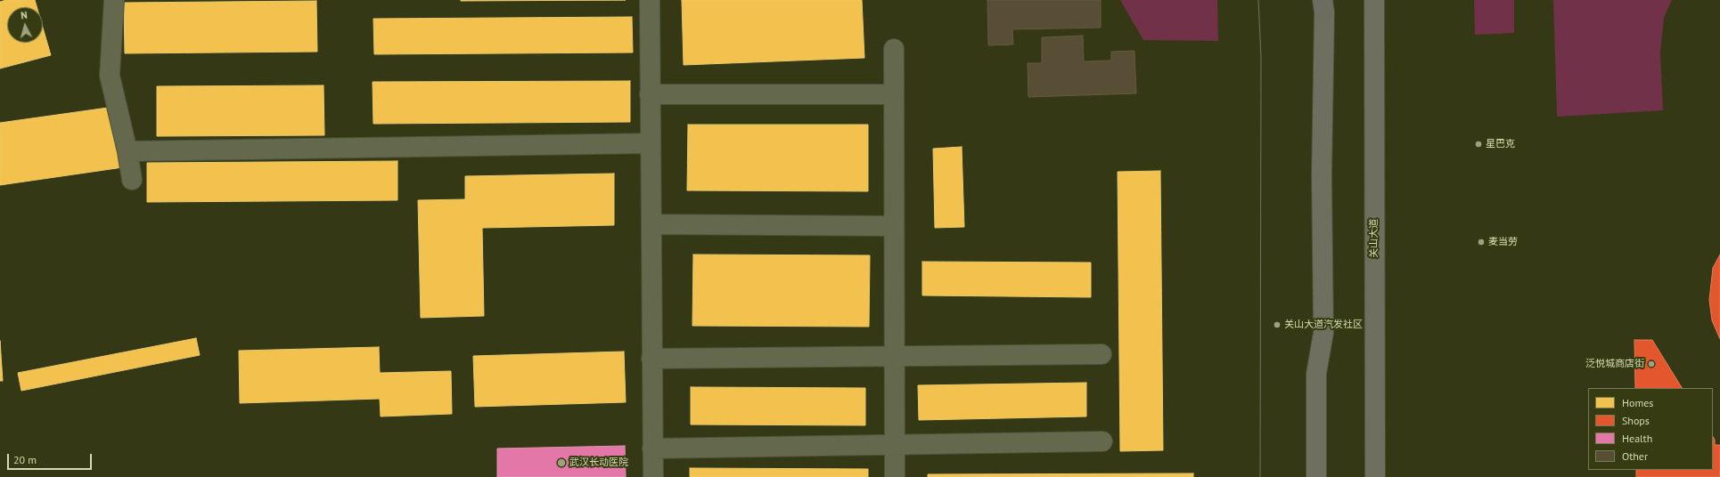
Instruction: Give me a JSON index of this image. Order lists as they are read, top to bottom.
{
  "streets": {
    "main road": ["关山大道"]
  },
  "places": [
    "星巴克",
    "麦当劳",
    "关山大道汽发社区",
    "泛悦城商店街",
    "武汉长动医院"
  ],
  "legend": [
    "Homes",
    "Shops",
    "Health",
    "Other"
  ],
  "scale_bar": "20 m",
  "north": "top"
}
